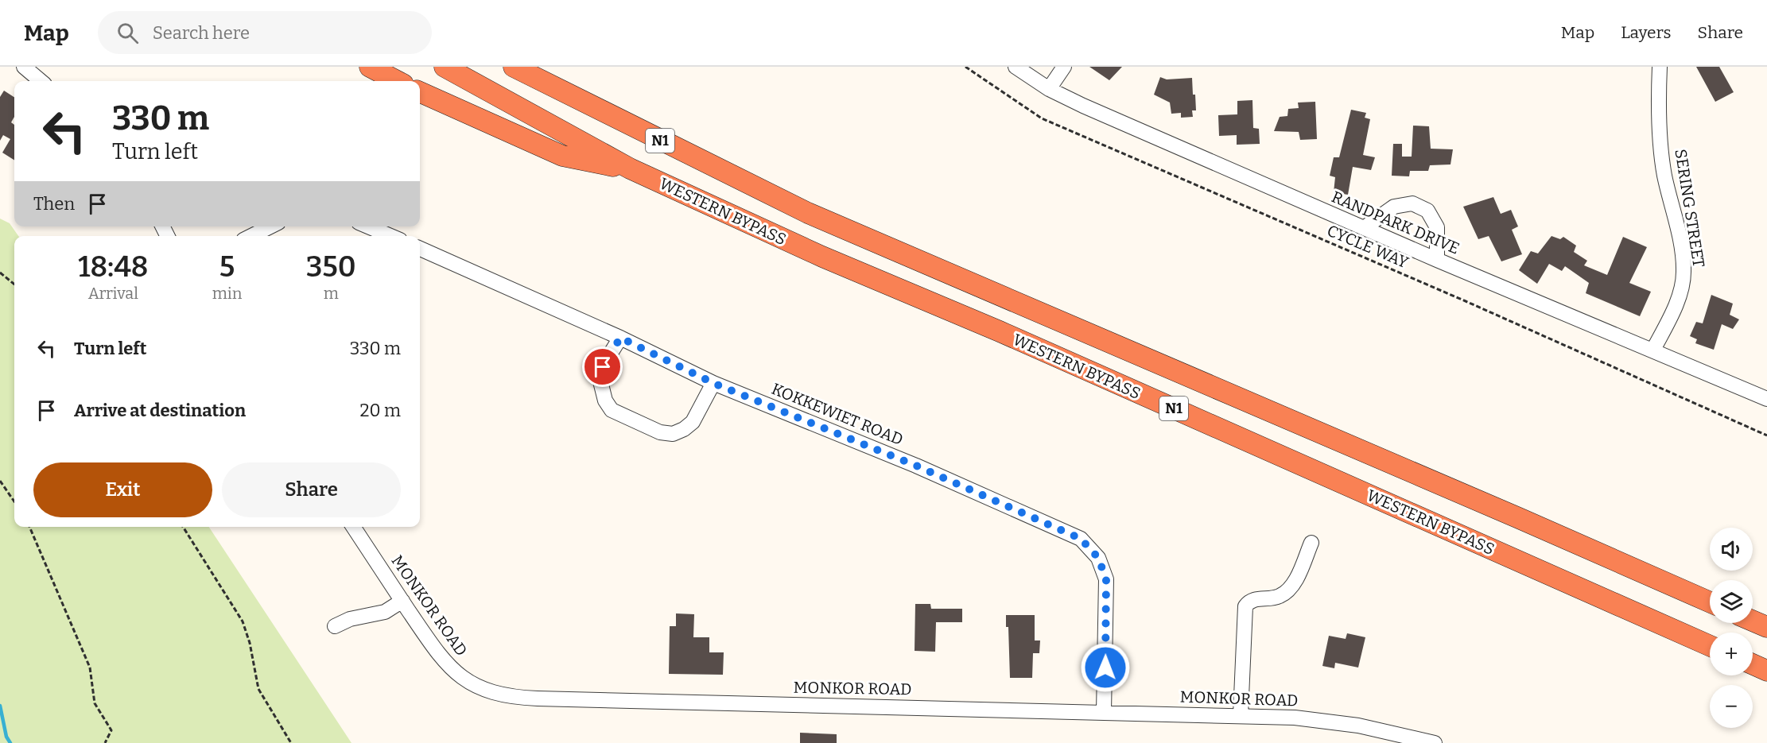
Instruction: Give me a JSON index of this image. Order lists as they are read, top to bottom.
{
  "streets": {
    "highway": ["N1", "WESTERN BYPASS"],
    "street": [
      "SERING STREET",
      "RANDPARK DRIVE",
      "KOKKEWIET ROAD",
      "MONKOR ROAD"
    ],
    "path": ["CYCLE WAY"]
  },
  "crossings": [
    ["SERING STREET", "RANDPARK DRIVE"],
    ["KOKKEWIET ROAD", "MONKOR ROAD"]
  ],
  "page": {
    "header": "Map",
    "search": "Search here",
    "nav": ["Map", "Layers", "Share"],
    "turn": ["330 m", "Turn left"],
    "then": "Then",
    "eta": [
      "18:48",
      "Arrival",
      "5",
      "min",
      "350",
      "m"
    ],
    "list": [
      {
        "name": "Turn left",
        "value": "330 m"
      },
      {
        "name": "Arrive at destination",
        "value": "20 m"
      }
    ],
    "buttons": ["Exit", "Share"],
    "map_buttons": ["+", "−"]
  }
}
